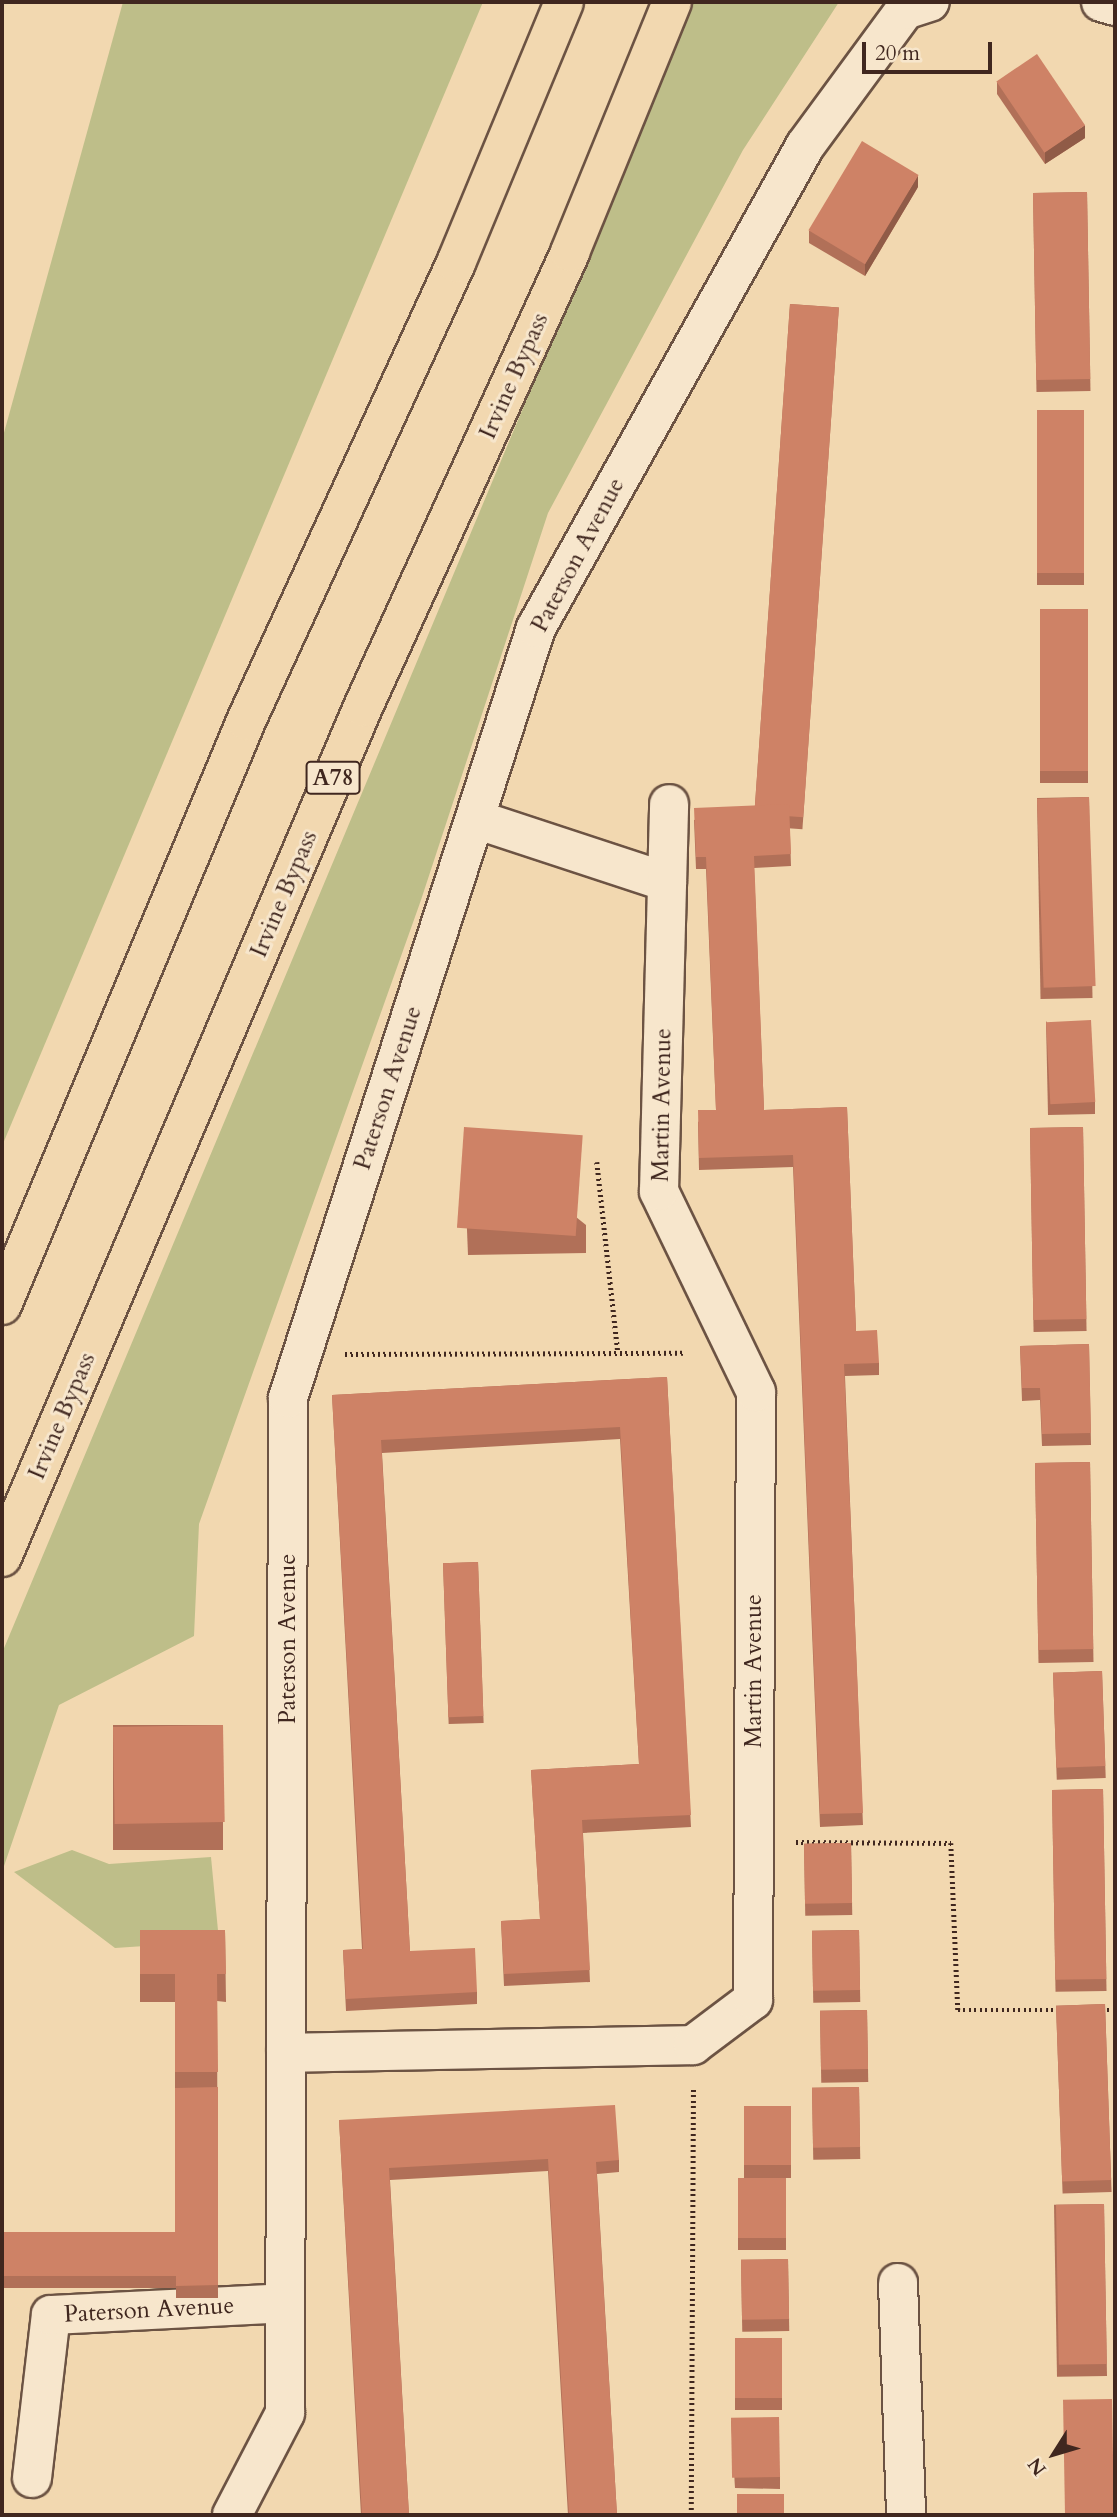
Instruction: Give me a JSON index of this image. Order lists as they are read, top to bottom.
{
  "streets": {
    "highway": ["Irvine Bypass", "A78"],
    "street": ["Paterson Avenue", "Martin Avenue"]
  },
  "scale_bar": "20 m",
  "north": "bottom left"
}
